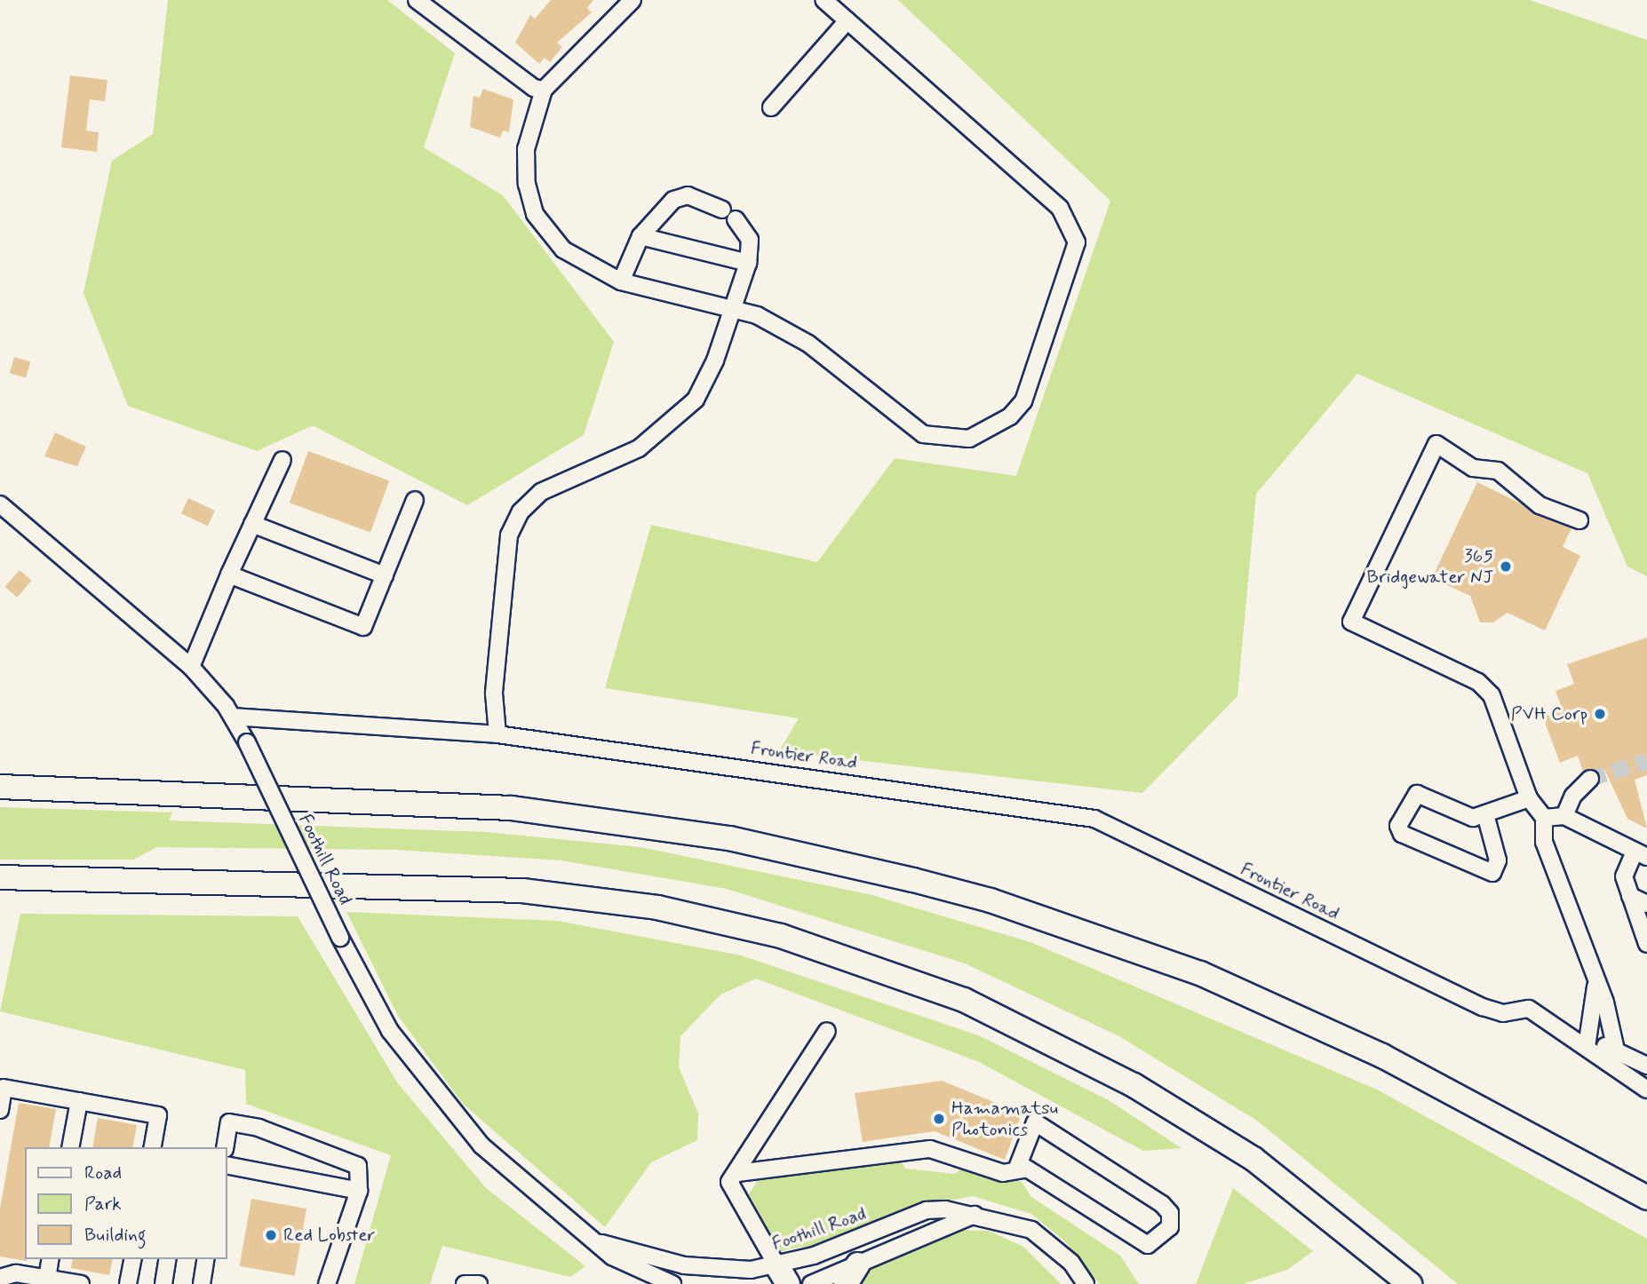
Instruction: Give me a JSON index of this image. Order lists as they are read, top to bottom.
{
  "streets": {
    "street": ["Frontier Road", "Foothill Road"]
  },
  "crossings": [
    ["Frontier Road", "Foothill Road"]
  ],
  "places": [
    "365 Bridgewater NJ",
    "PVH Corp",
    "Hamamatsu Photonics",
    "Red Lobster"
  ],
  "legend": ["Road", "Park", "Building"]
}
